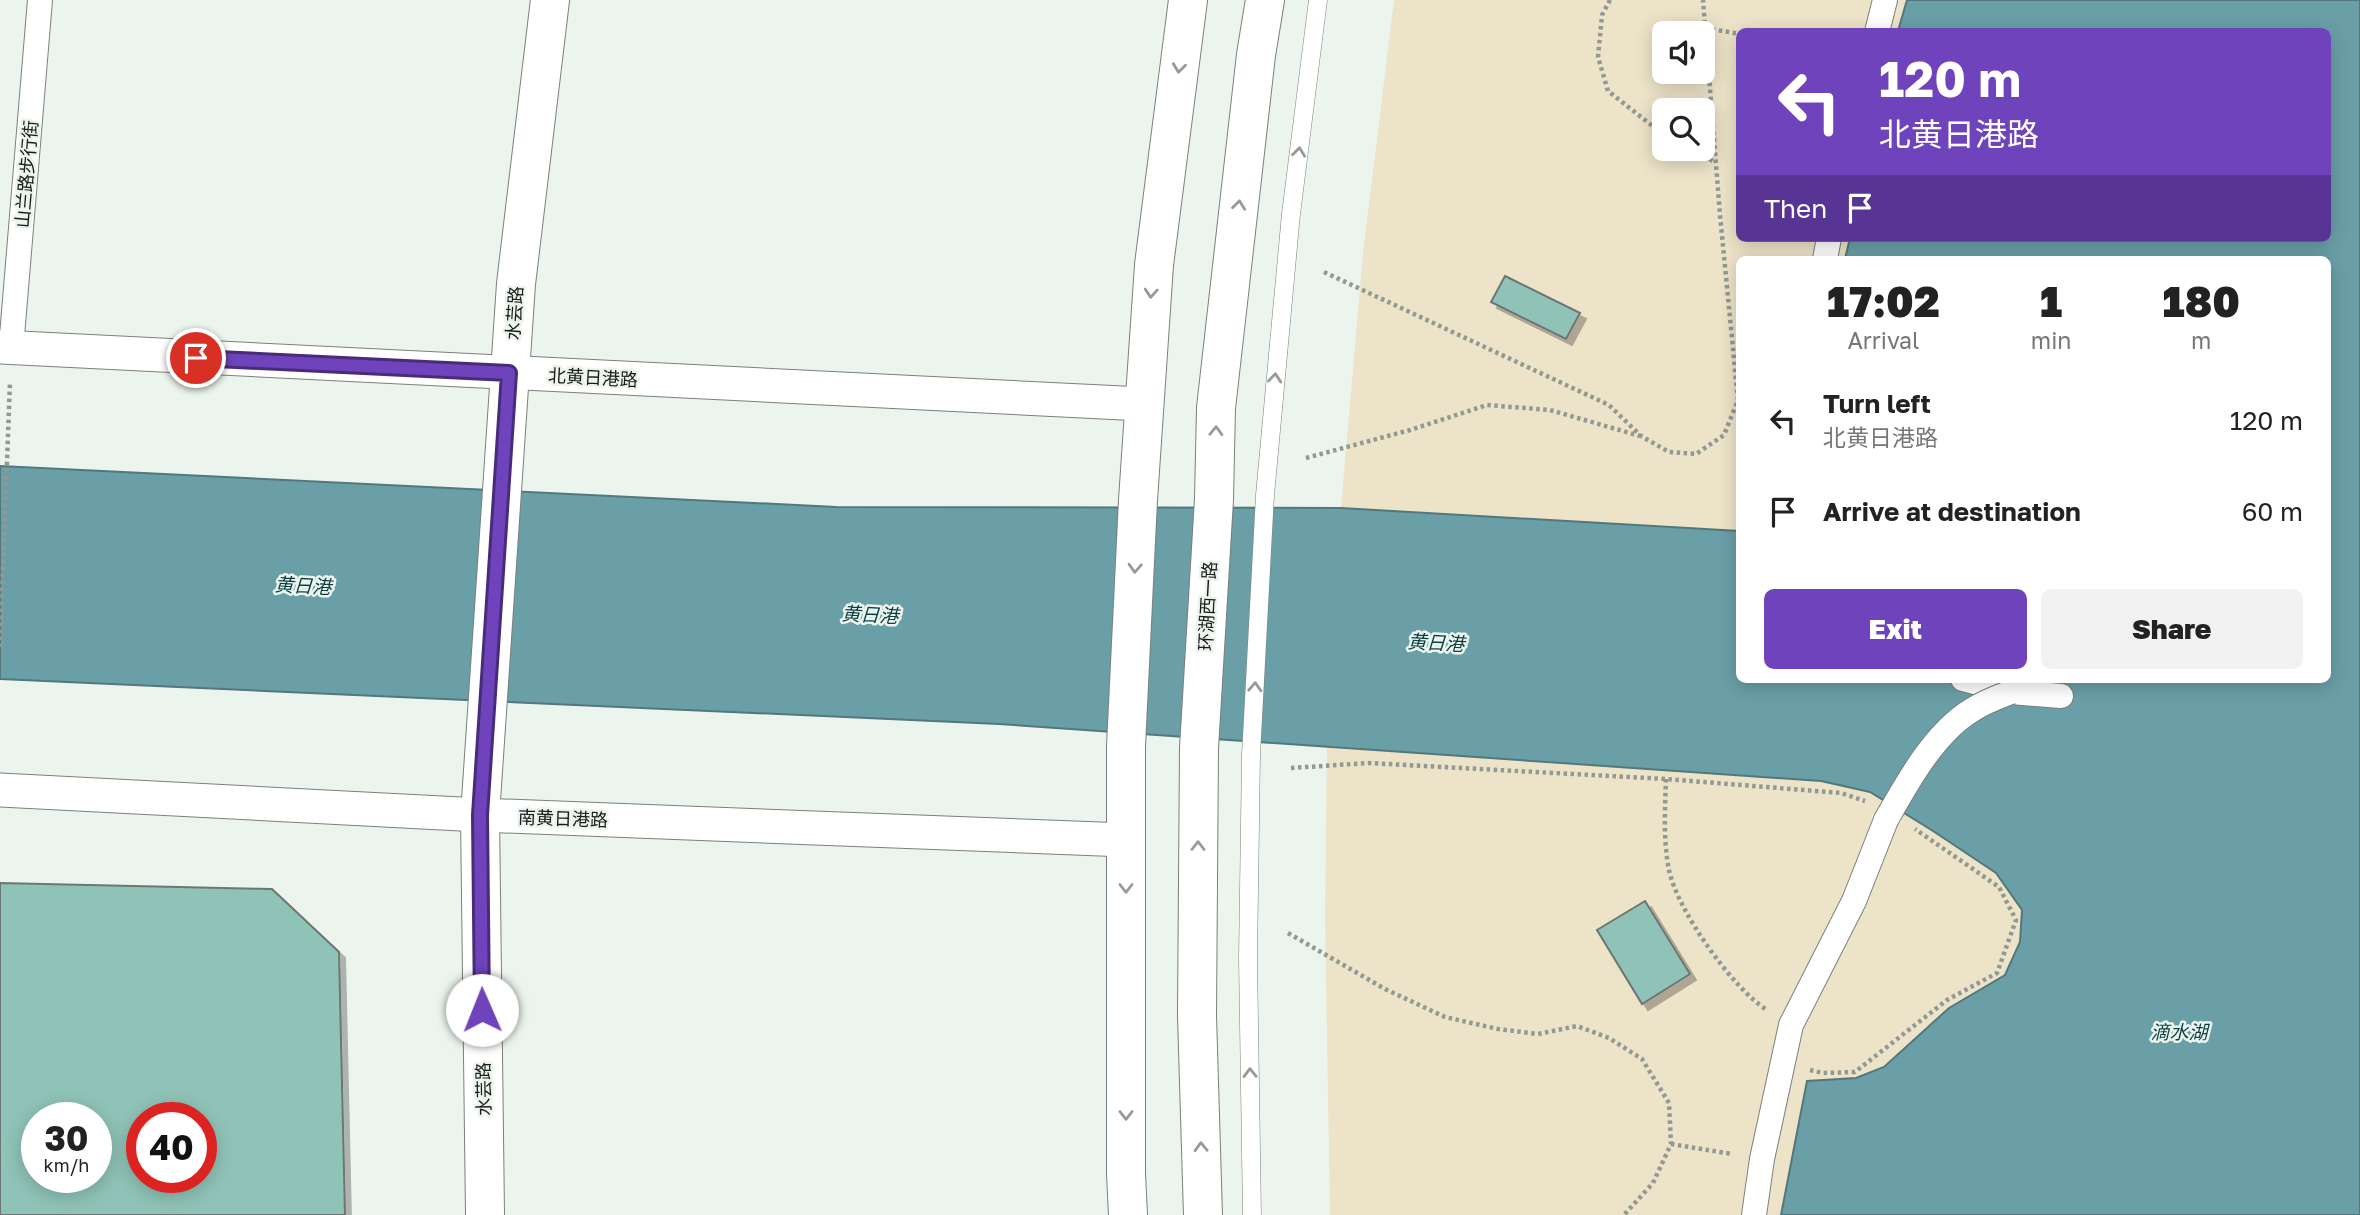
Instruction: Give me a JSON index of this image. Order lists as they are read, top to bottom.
{
  "streets": {
    "main road": ["水芸路", "环湖西一路"],
    "street": ["山兰路步行街", "北黄日港路", "南黄日港路"]
  },
  "crossings": [
    ["山兰路步行街", "北黄日港路"],
    ["水芸路", "北黄日港路"],
    ["水芸路", "南黄日港路"]
  ],
  "water": ["黄日港", "滴水湖"],
  "page": {
    "turn": ["120 m", "北黄日港路"],
    "then": "Then",
    "eta": [
      "17:02",
      "Arrival",
      "1",
      "min",
      "180",
      "m"
    ],
    "list": [
      {
        "name": "Turn left",
        "note": "北黄日港路",
        "value": "120 m"
      },
      {
        "name": "Arrive at destination",
        "value": "60 m"
      }
    ],
    "buttons": ["Exit", "Share"],
    "speed": "30 km/h",
    "limit": "40"
  }
}
